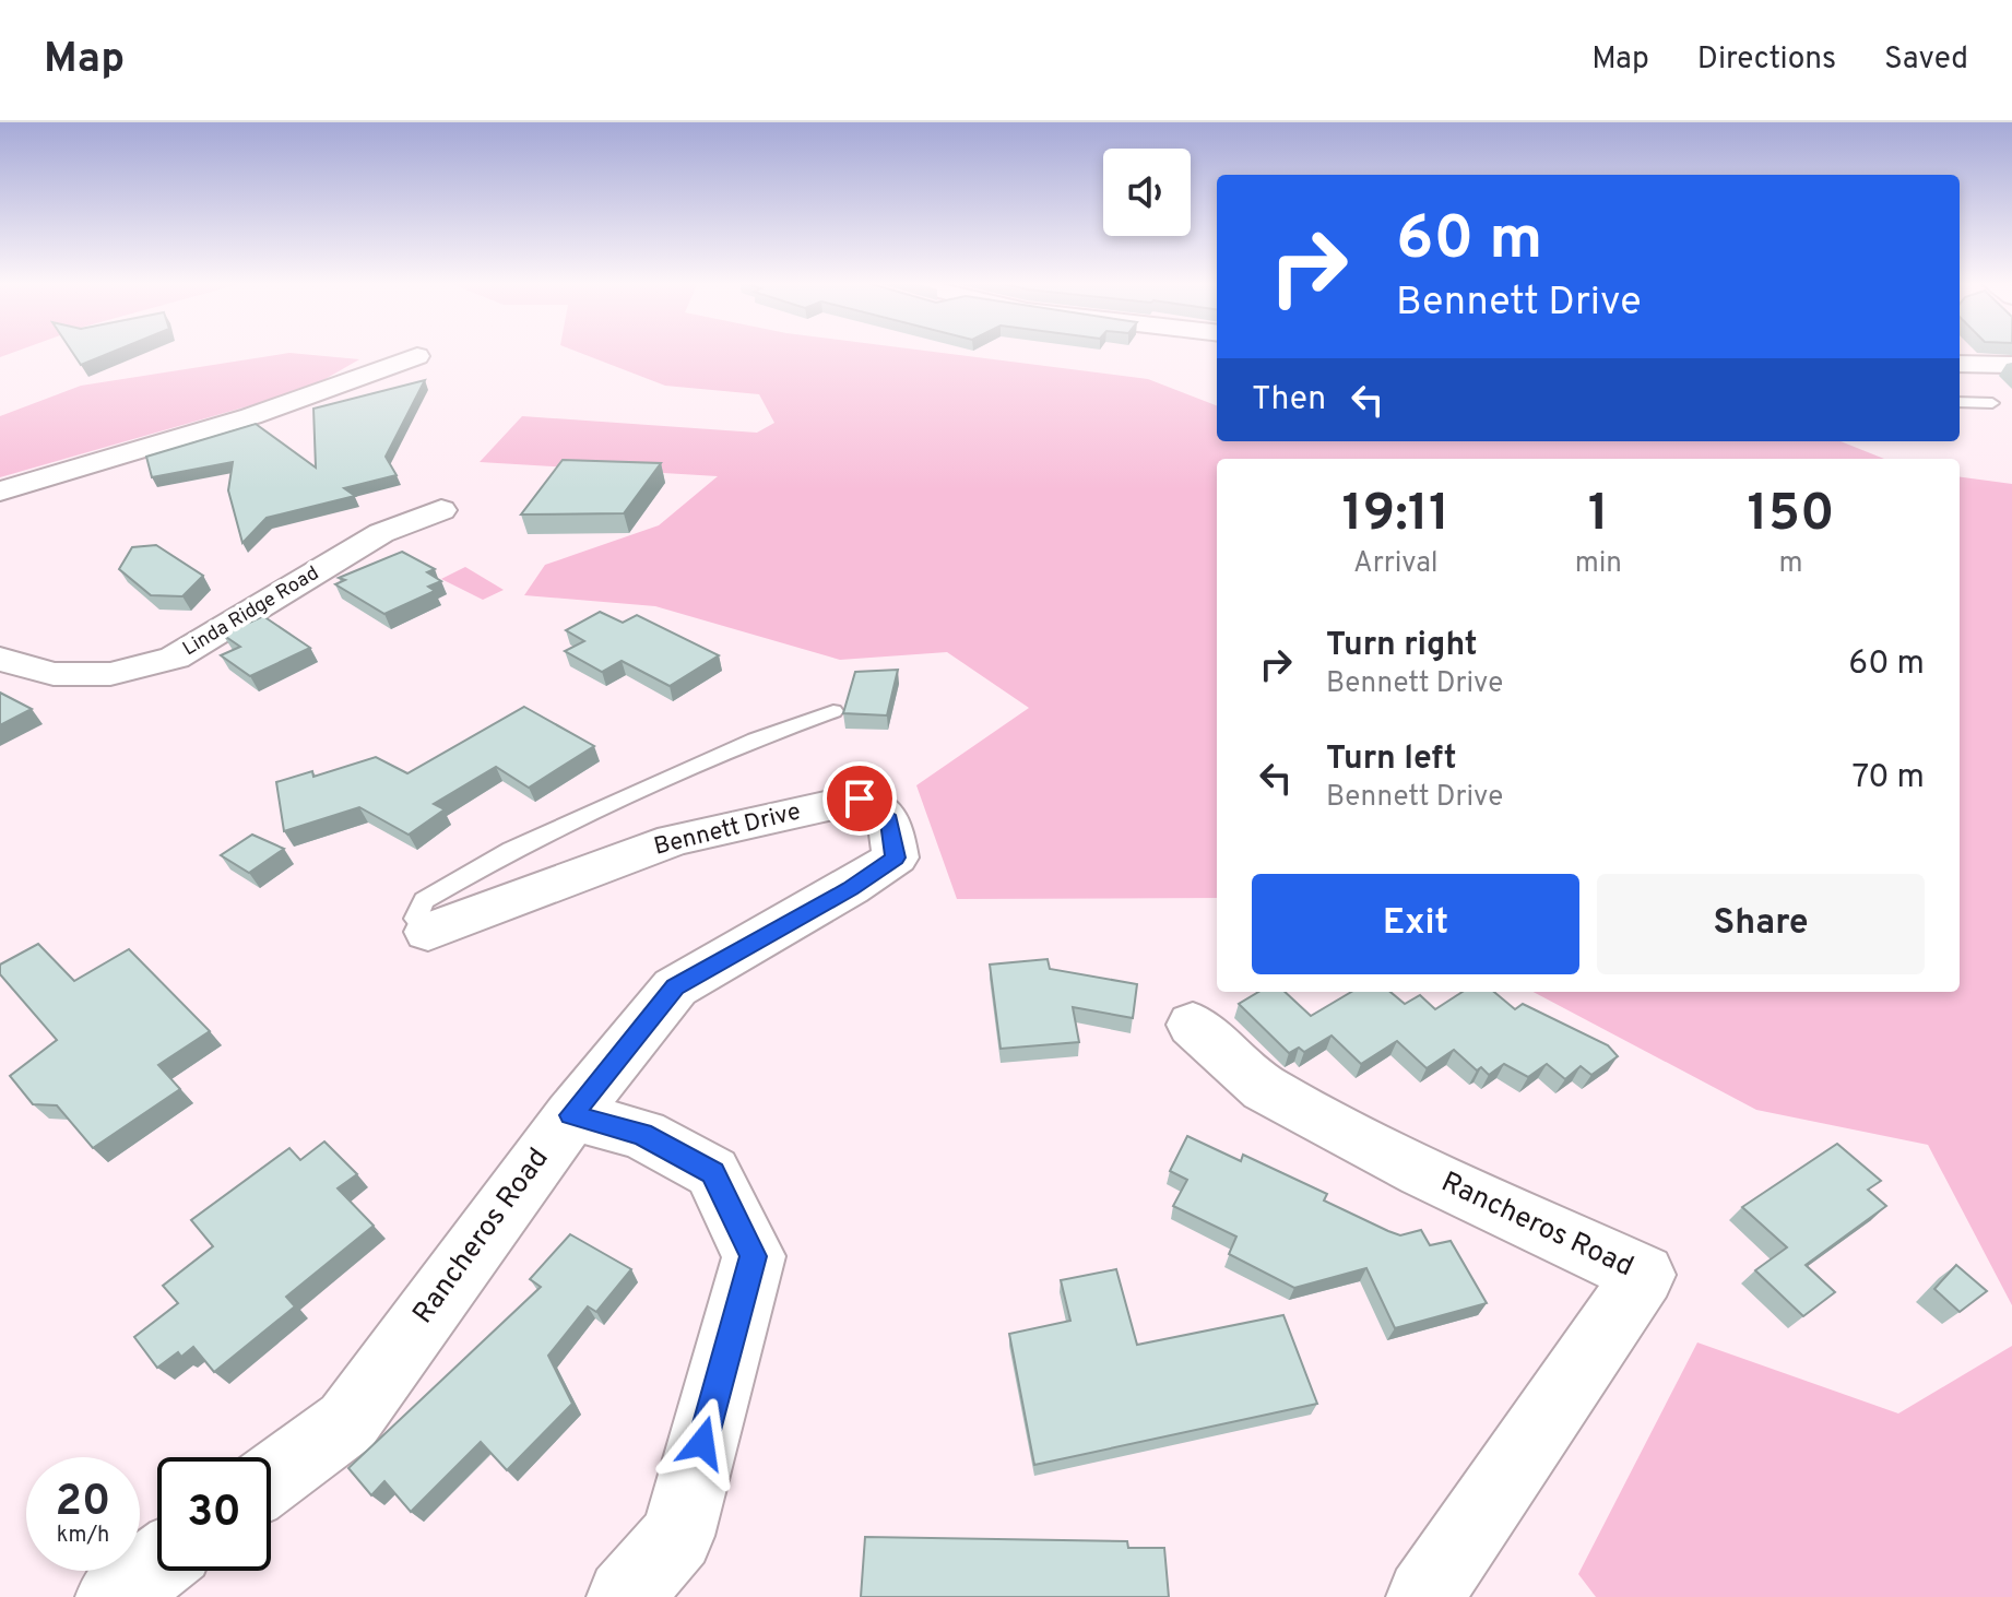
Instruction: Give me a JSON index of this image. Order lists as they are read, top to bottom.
{
  "streets": {
    "street": ["Linda Ridge Road", "Bennett Drive", "Rancheros Road"]
  },
  "crossings": [
    ["Bennett Drive", "Rancheros Road"]
  ],
  "page": {
    "header": "Map",
    "nav": ["Map", "Directions", "Saved"],
    "turn": ["60 m", "Bennett Drive"],
    "then": "Then",
    "eta": [
      "19:11",
      "Arrival",
      "1",
      "min",
      "150",
      "m"
    ],
    "list": [
      {
        "name": "Turn right",
        "note": "Bennett Drive",
        "value": "60 m"
      },
      {
        "name": "Turn left",
        "note": "Bennett Drive",
        "value": "70 m"
      }
    ],
    "buttons": ["Exit", "Share"],
    "speed": "20 km/h",
    "limit": "30"
  }
}
